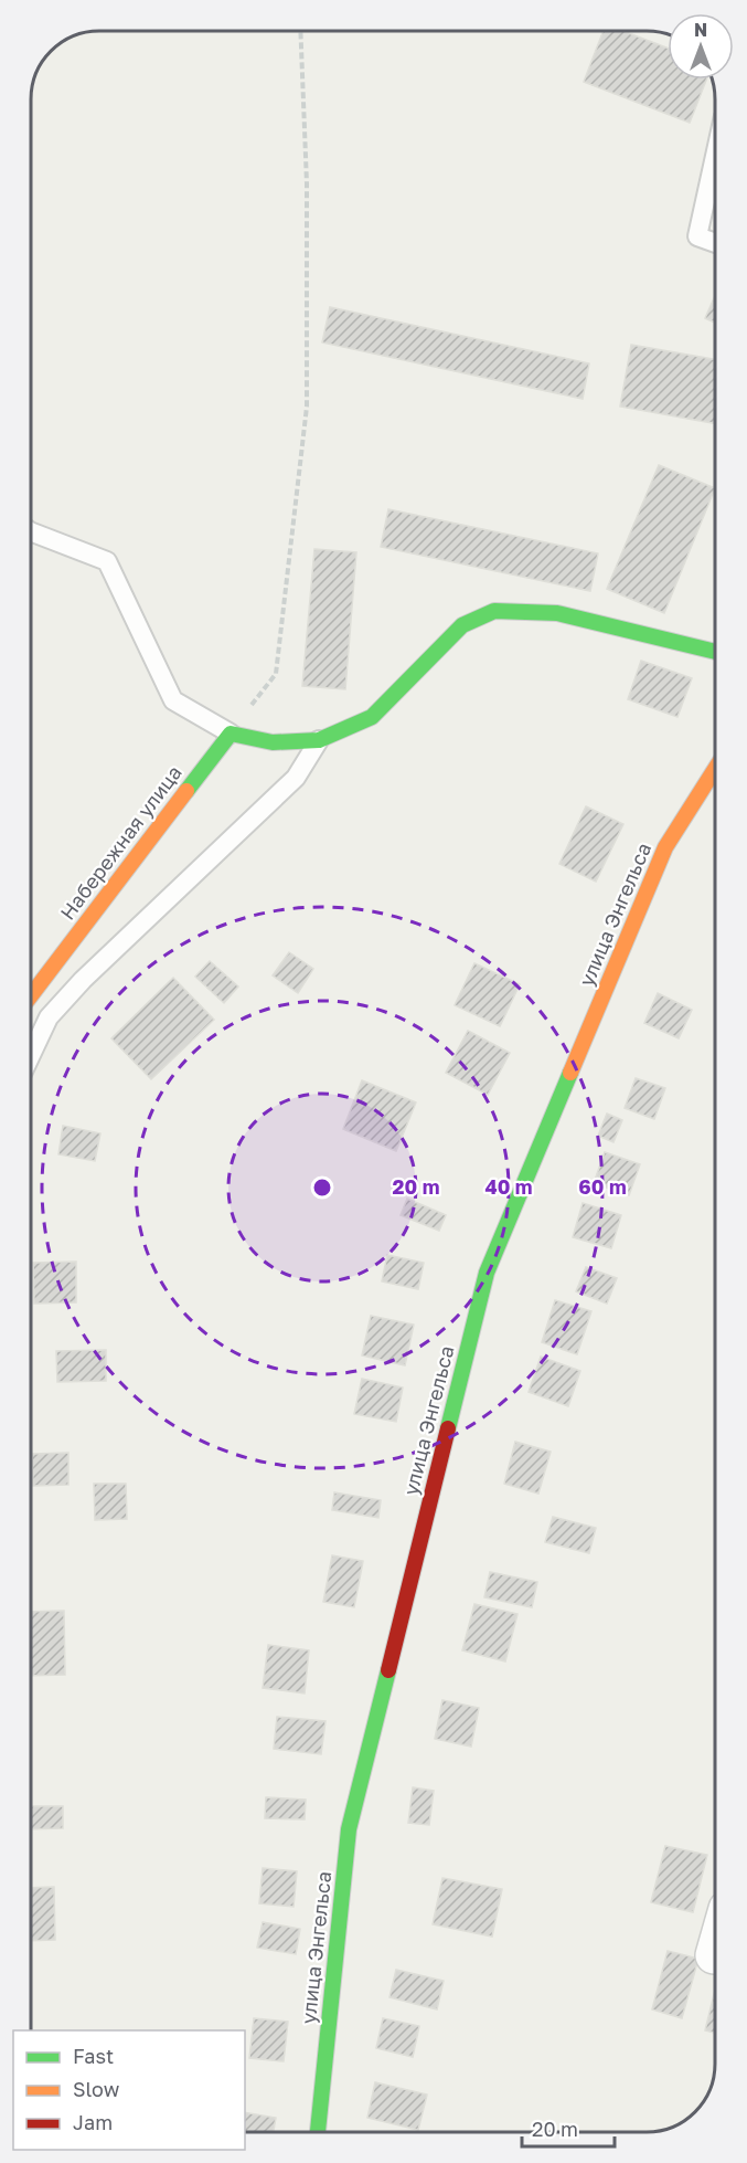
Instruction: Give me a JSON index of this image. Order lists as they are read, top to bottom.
{
  "streets": {
    "street": ["Набережная улица", "улица Энгельса"]
  },
  "legend": ["Fast", "Slow", "Jam"],
  "scale_bar": "20 m",
  "north": "top",
  "rings": ["20 m", "40 m", "60 m"]
}
